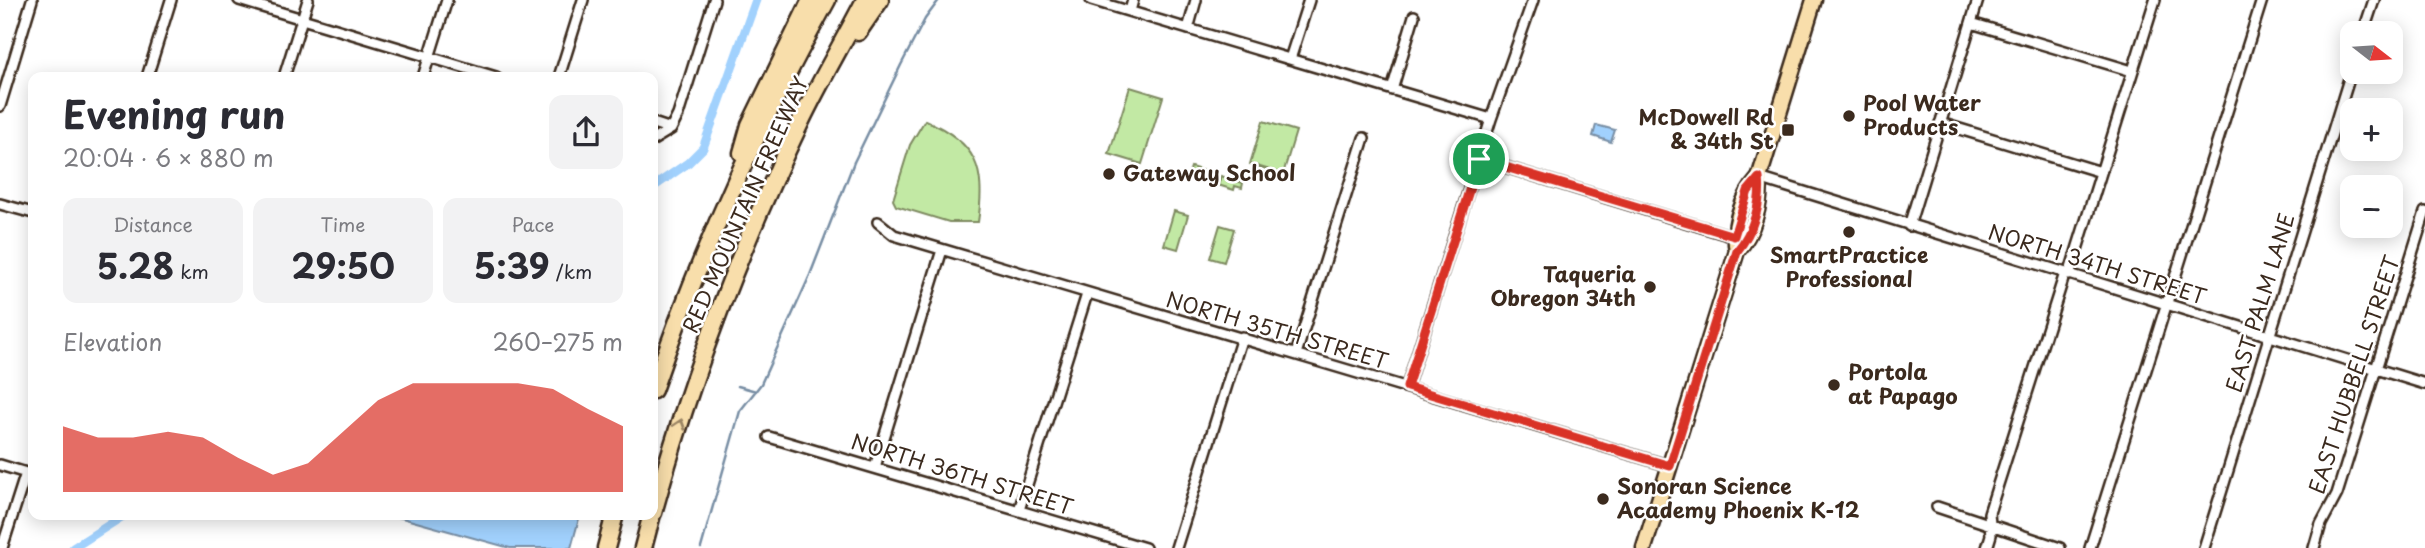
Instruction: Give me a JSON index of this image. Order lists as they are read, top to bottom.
{
  "streets": {
    "highway": ["RED MOUNTAIN FREEWAY"],
    "street": [
      "NORTH 34TH STREET",
      "EAST PALM LANE",
      "NORTH 35TH STREET",
      "EAST HUBBELL STREET",
      "NORTH 36TH STREET"
    ]
  },
  "crossings": [
    ["NORTH 34TH STREET", "EAST PALM LANE"],
    ["NORTH 34TH STREET", "EAST HUBBELL STREET"]
  ],
  "places": {
    "other": [
      "Pool Water Products",
      "Gateway School",
      "SmartPractice Professional",
      "Taqueria Obregon 34th",
      "Portola at Papago",
      "Sonoran Science Academy Phoenix K-12"
    ],
    "transit": ["McDowell Rd & 34th St"]
  },
  "north": "right",
  "page": {
    "map_buttons": ["+", "−"],
    "heading": ["Evening run", "20:04 · 6 × 880 m"],
    "stats": [
      ["Distance", "5.28 km"],
      ["Time", "29:50"],
      ["Pace", "5:39 /km"]
    ],
    "chart": ["Elevation", "260–275 m"]
  }
}
